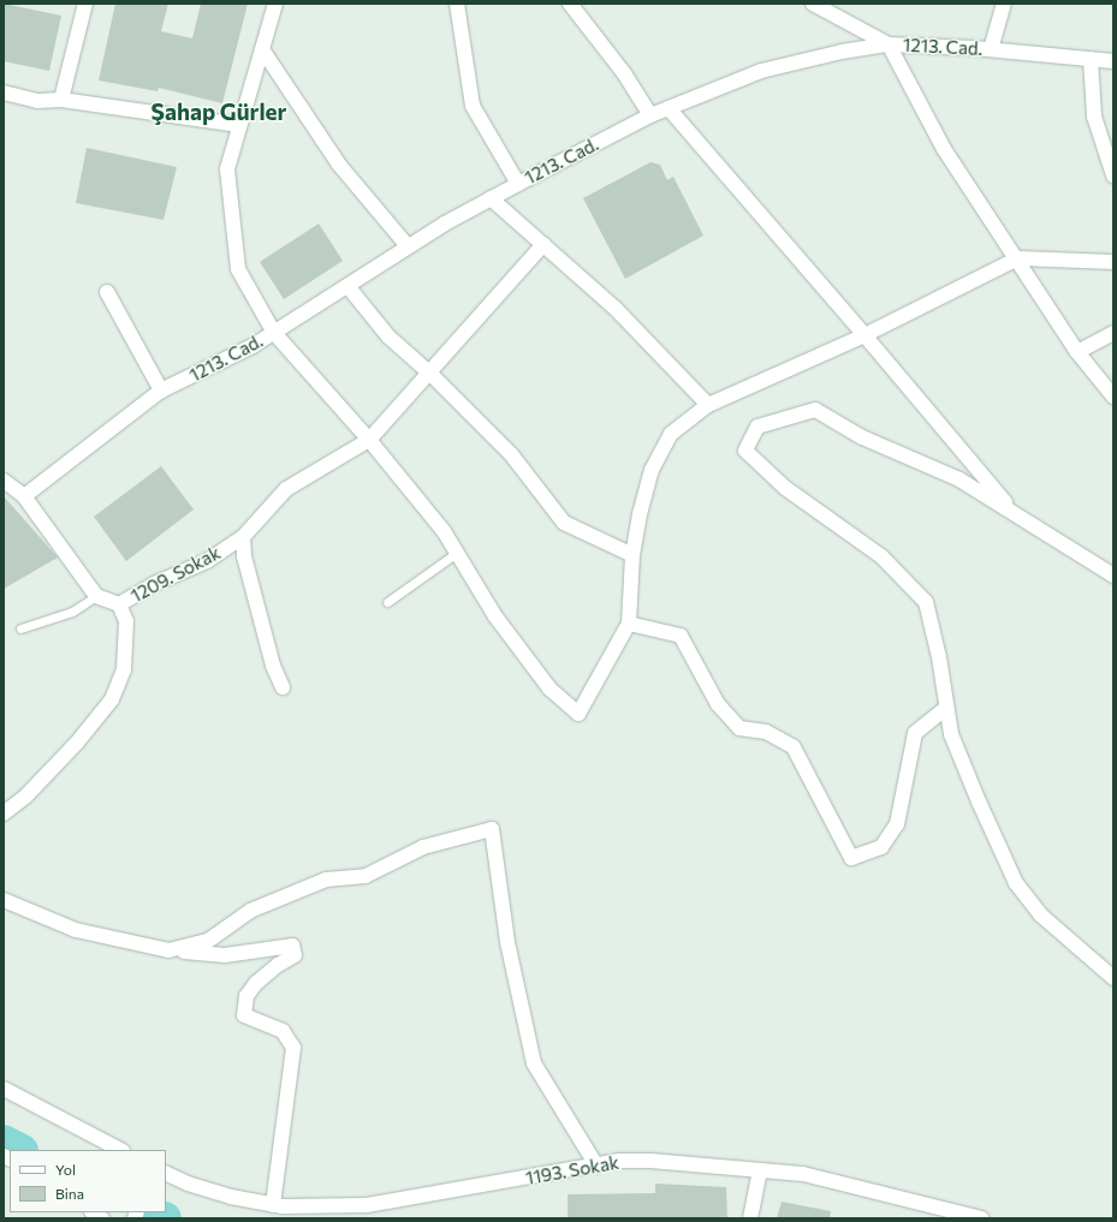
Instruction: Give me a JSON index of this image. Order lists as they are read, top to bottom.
{
  "streets": {
    "street": ["1213. Cad.", "1209. Sokak", "1193. Sokak"]
  },
  "districts": ["Şahap Gürler"],
  "legend": ["Yol", "Bina"]
}
